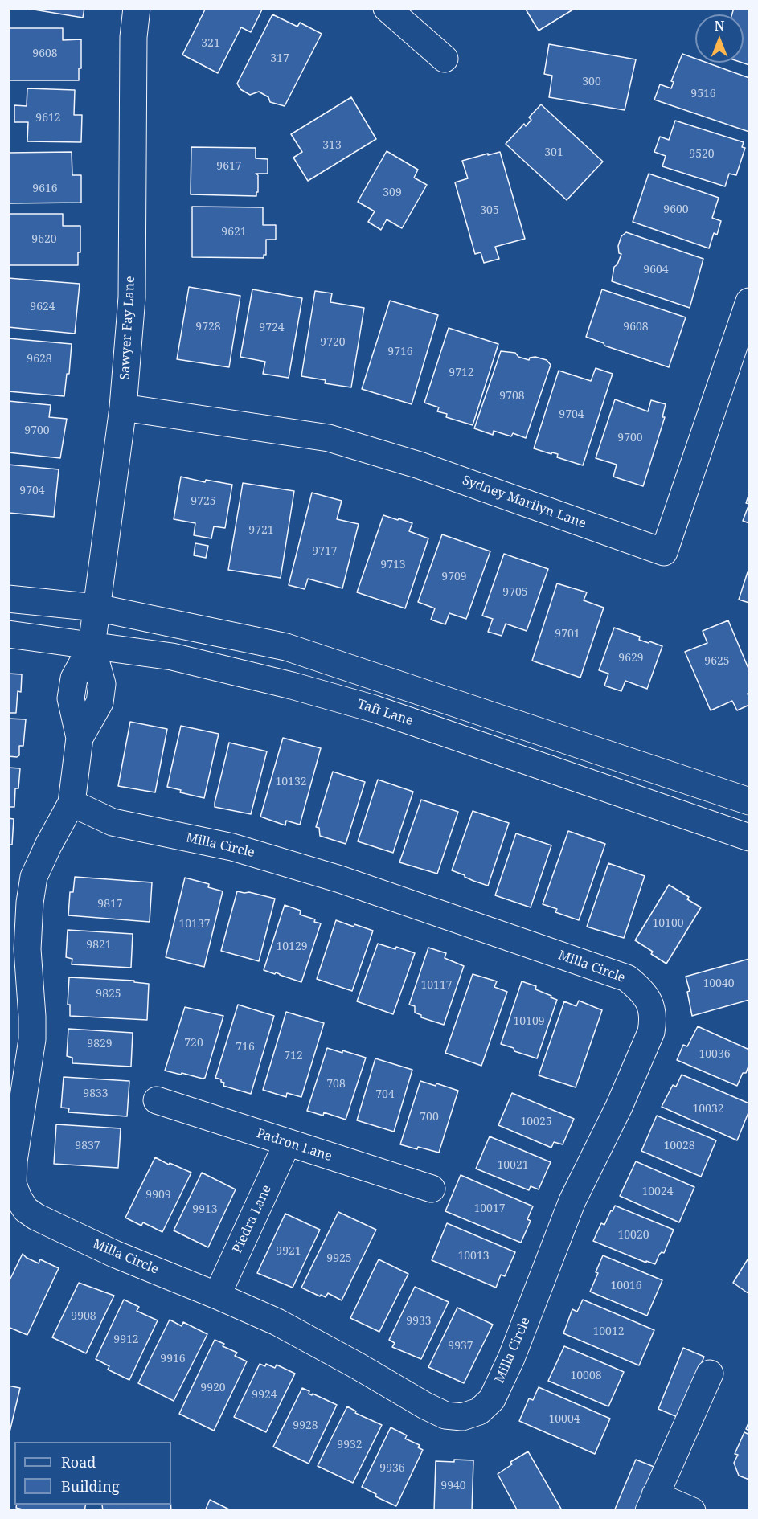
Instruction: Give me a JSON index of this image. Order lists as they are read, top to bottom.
{
  "streets": {
    "street": [
      "Sawyer Fay Lane",
      "Sydney Marilyn Lane",
      "Taft Lane",
      "Milla Circle",
      "Padron Lane",
      "Piedra Lane"
    ]
  },
  "crossings": [
    ["Sawyer Fay Lane", "Sydney Marilyn Lane"],
    ["Sawyer Fay Lane", "Taft Lane"],
    ["Sawyer Fay Lane", "Milla Circle"],
    ["Taft Lane", "Milla Circle"],
    ["Milla Circle", "Piedra Lane"],
    ["Padron Lane", "Piedra Lane"]
  ],
  "house_numbers": [
    "321",
    "9608",
    "317",
    "300",
    "9516",
    "9612",
    "313",
    "301",
    "9520",
    "9617",
    "9616",
    "309",
    "9600",
    "305",
    "9621",
    "9620",
    "9604",
    "9624",
    "9728",
    "9608",
    "9724",
    "9720",
    "9716",
    "9628",
    "9712",
    "9708",
    "9704",
    "9700",
    "9700",
    "9704",
    "9725",
    "9721",
    "9717",
    "9713",
    "9709",
    "9705",
    "9701",
    "9629",
    "9625",
    "10132",
    "9817",
    "10100",
    "10137",
    "9821",
    "10129",
    "10040",
    "10117",
    "9825",
    "10109",
    "720",
    "9829",
    "716",
    "10036",
    "712",
    "708",
    "9833",
    "704",
    "10032",
    "700",
    "10025",
    "9837",
    "10028",
    "10021",
    "10024",
    "9909",
    "10017",
    "9913",
    "10020",
    "9921",
    "10013",
    "9925",
    "10016",
    "9908",
    "9933",
    "10012",
    "9912",
    "9937",
    "9916",
    "10008",
    "9920",
    "9924",
    "10004",
    "9928",
    "9932",
    "9936",
    "9940"
  ],
  "legend": ["Road", "Building"],
  "north": "top"
}
